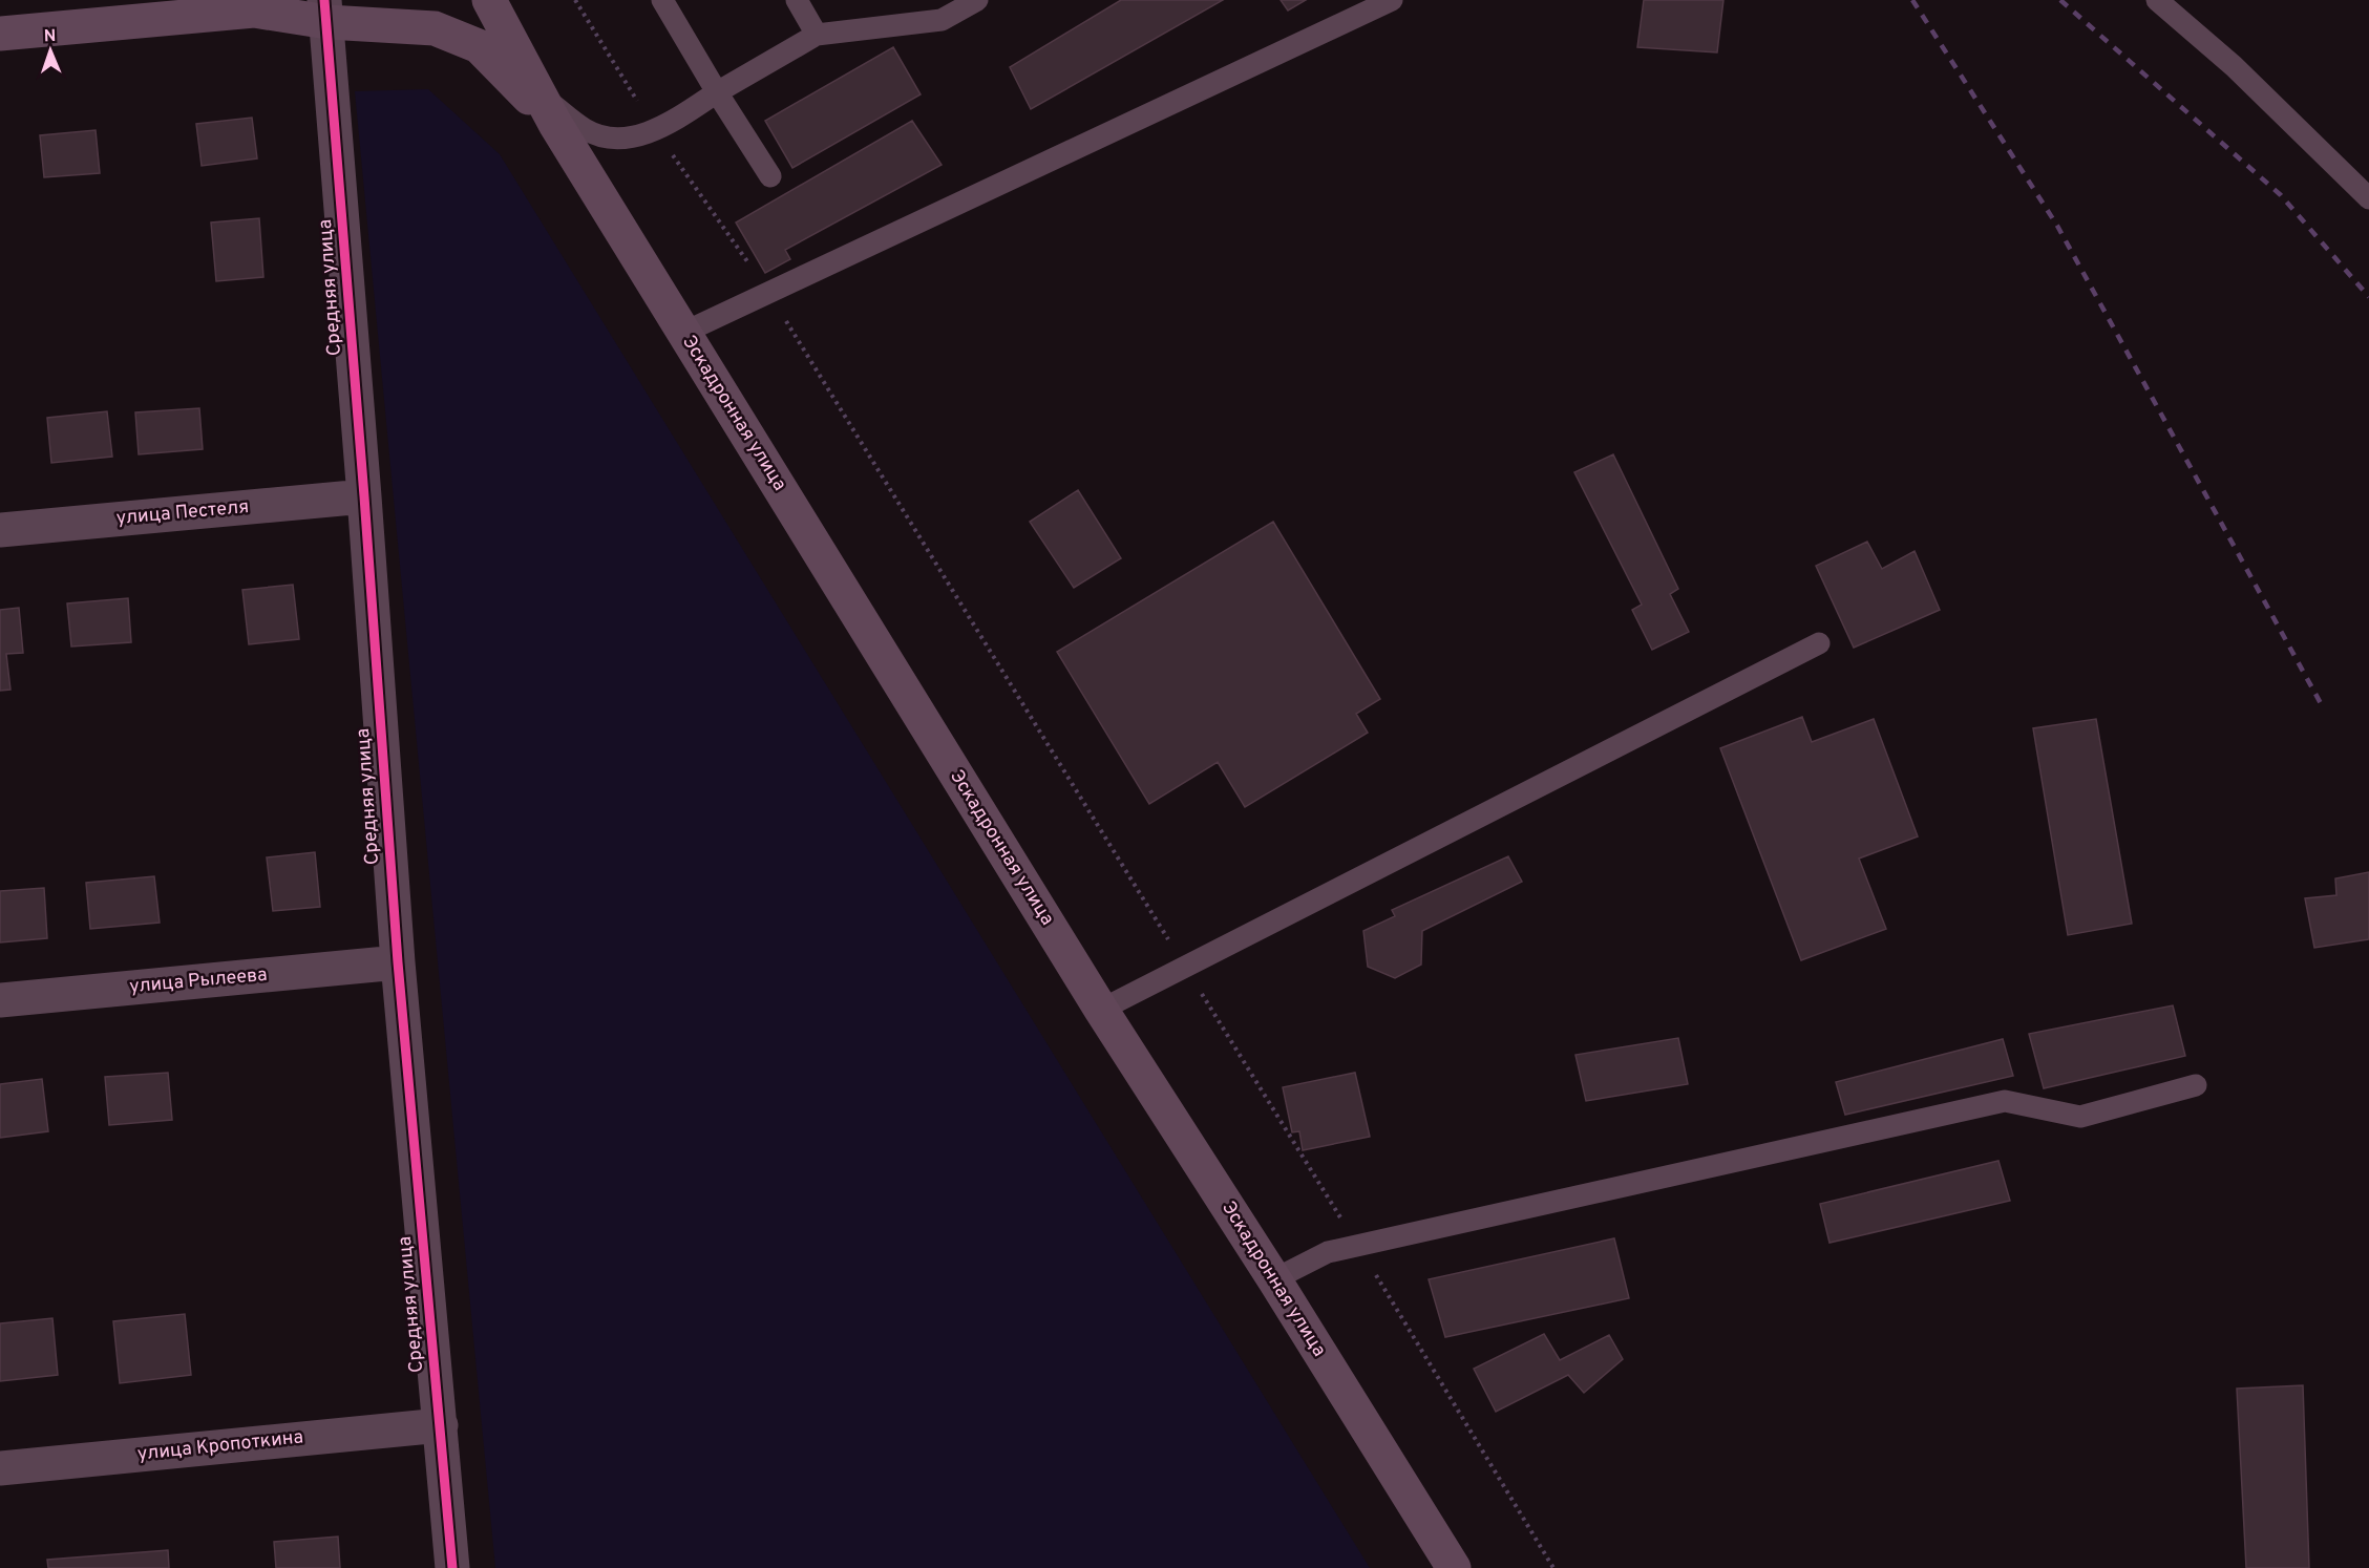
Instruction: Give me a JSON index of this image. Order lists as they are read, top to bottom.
{
  "streets": {
    "main road": ["Эскадронная улица"],
    "street": [
      "Средняя улица",
      "улица Пестеля",
      "улица Рылеева",
      "улица Кропоткина"
    ]
  },
  "crossings": [
    ["Средняя улица", "улица Пестеля"],
    ["Средняя улица", "улица Рылеева"],
    ["Средняя улица", "улица Кропоткина"]
  ],
  "north": "top"
}
